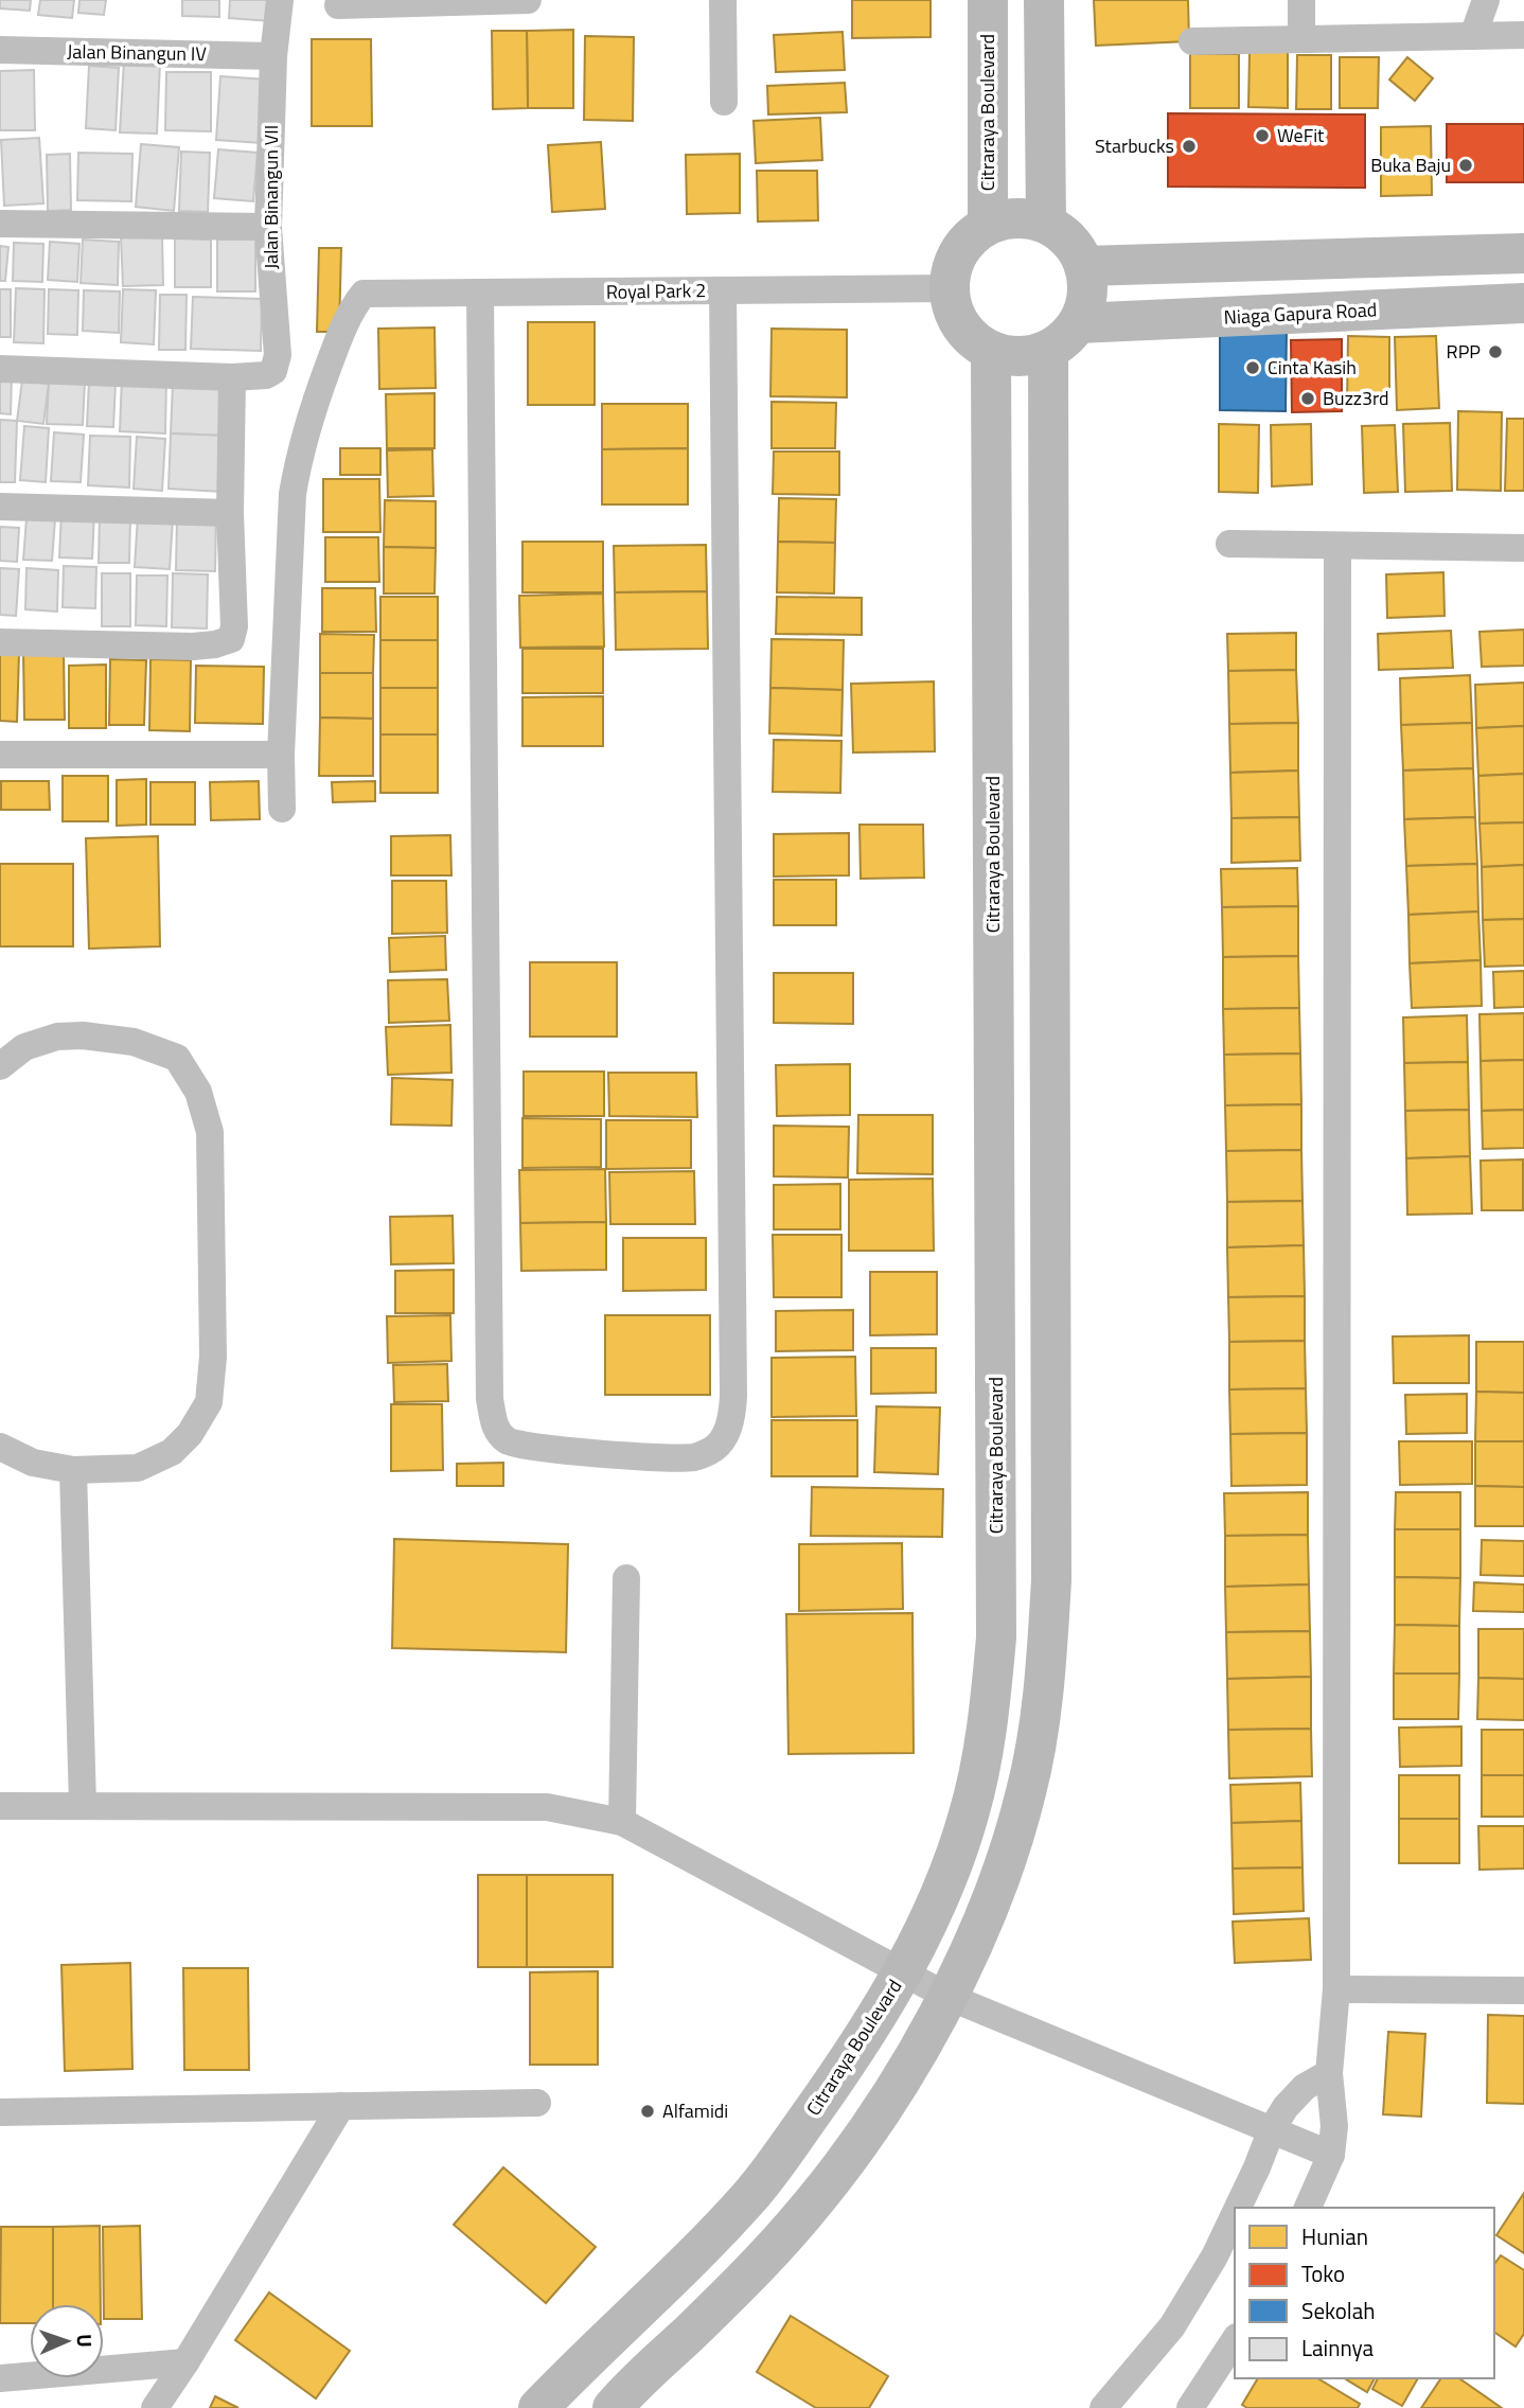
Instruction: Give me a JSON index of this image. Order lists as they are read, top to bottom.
{
  "streets": {
    "main road": ["Citraraya Boulevard", "Niaga Gapura Road"],
    "street": ["Jalan Binangun IV", "Jalan Binangun VII", "Royal Park 2"]
  },
  "crossings": [
    ["Jalan Binangun IV", "Jalan Binangun VII"],
    ["Citraraya Boulevard", "Royal Park 2"],
    ["Citraraya Boulevard", "Niaga Gapura Road"],
    ["Royal Park 2", "Niaga Gapura Road"]
  ],
  "places": [
    "WeFit",
    "Starbucks",
    "Buka Baju",
    "RPP",
    "Cinta Kasih",
    "Buzz3rd",
    "Alfamidi"
  ],
  "legend": [
    "Hunian",
    "Toko",
    "Sekolah",
    "Lainnya"
  ],
  "north": "right"
}
